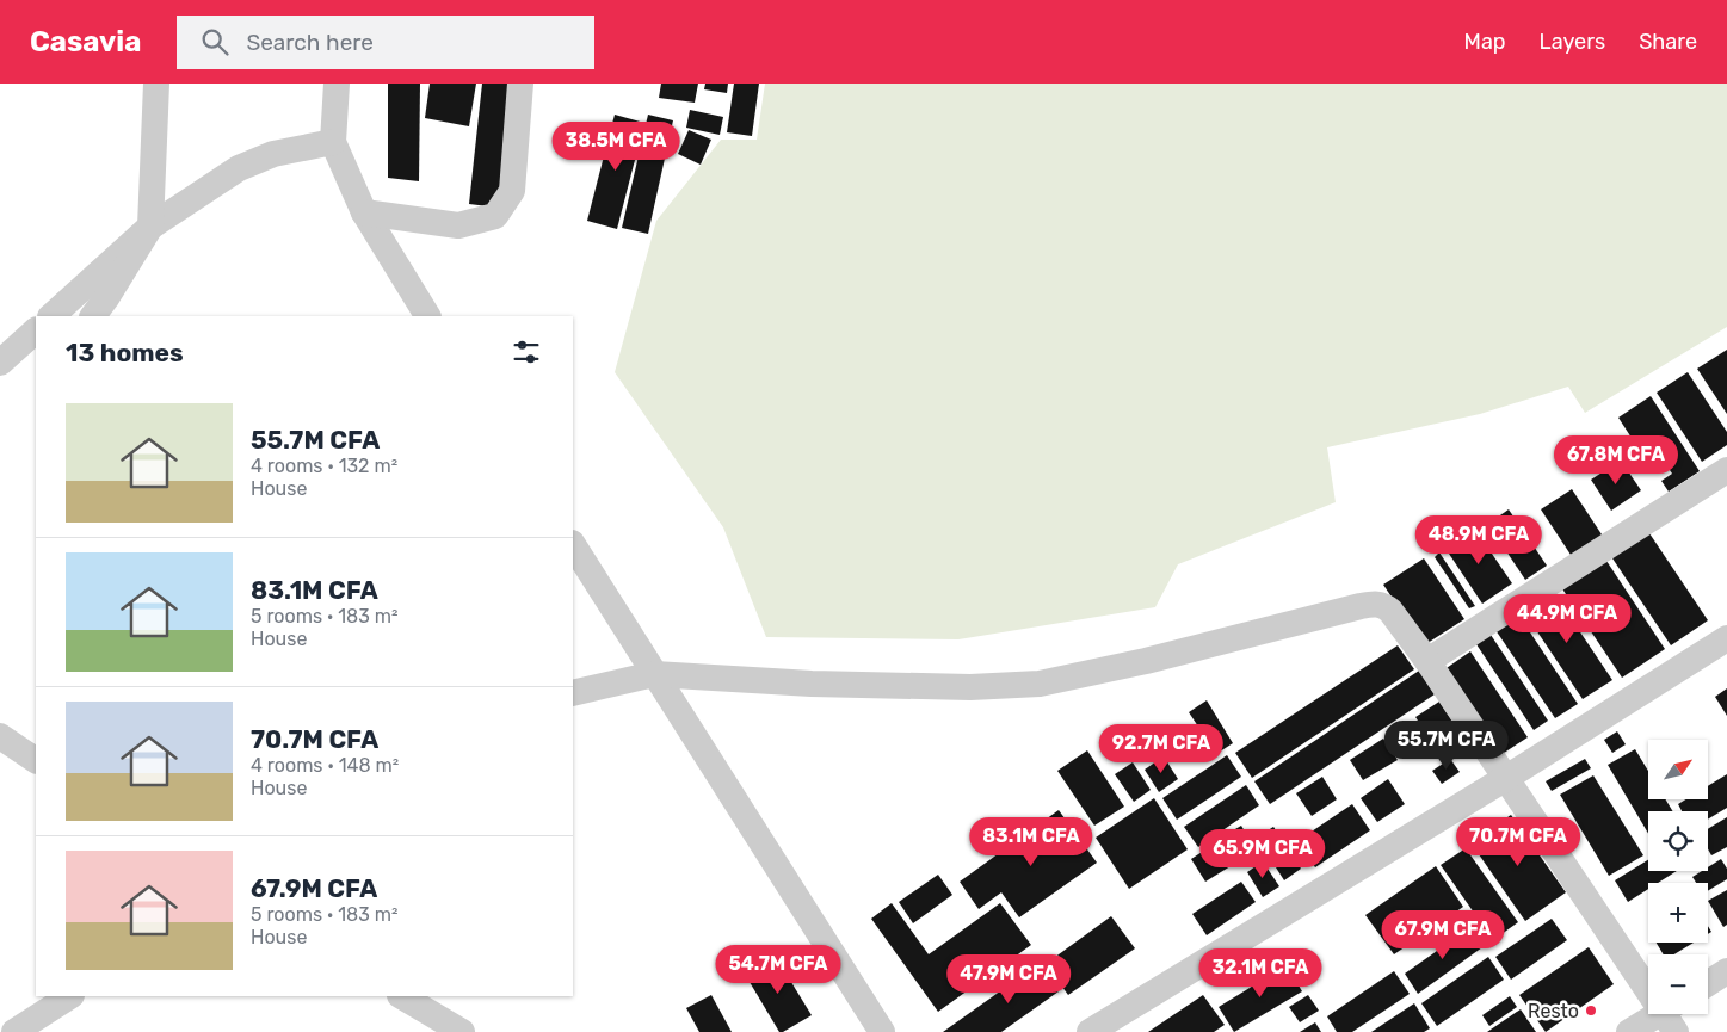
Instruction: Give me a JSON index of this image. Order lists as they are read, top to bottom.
{
  "places": ["Resto"],
  "north": "top right",
  "page": {
    "header": "Casavia",
    "search": "Search here",
    "nav": ["Map", "Layers", "Share"],
    "price": [
      "38.5M CFA",
      "67.8M CFA",
      "48.9M CFA",
      "44.9M CFA",
      "55.7M CFA",
      "92.7M CFA",
      "83.1M CFA",
      "70.7M CFA",
      "65.9M CFA",
      "67.9M CFA",
      "54.7M CFA",
      "32.1M CFA",
      "47.9M CFA"
    ],
    "heading": "13 homes",
    "list": [
      {
        "name": "55.7M CFA",
        "note": "4 rooms · 132 m² · House"
      },
      {
        "name": "83.1M CFA",
        "note": "5 rooms · 183 m² · House"
      },
      {
        "name": "70.7M CFA",
        "note": "4 rooms · 148 m² · House"
      },
      {
        "name": "67.9M CFA",
        "note": "5 rooms · 183 m² · House"
      }
    ],
    "map_buttons": ["+", "−"]
  }
}
